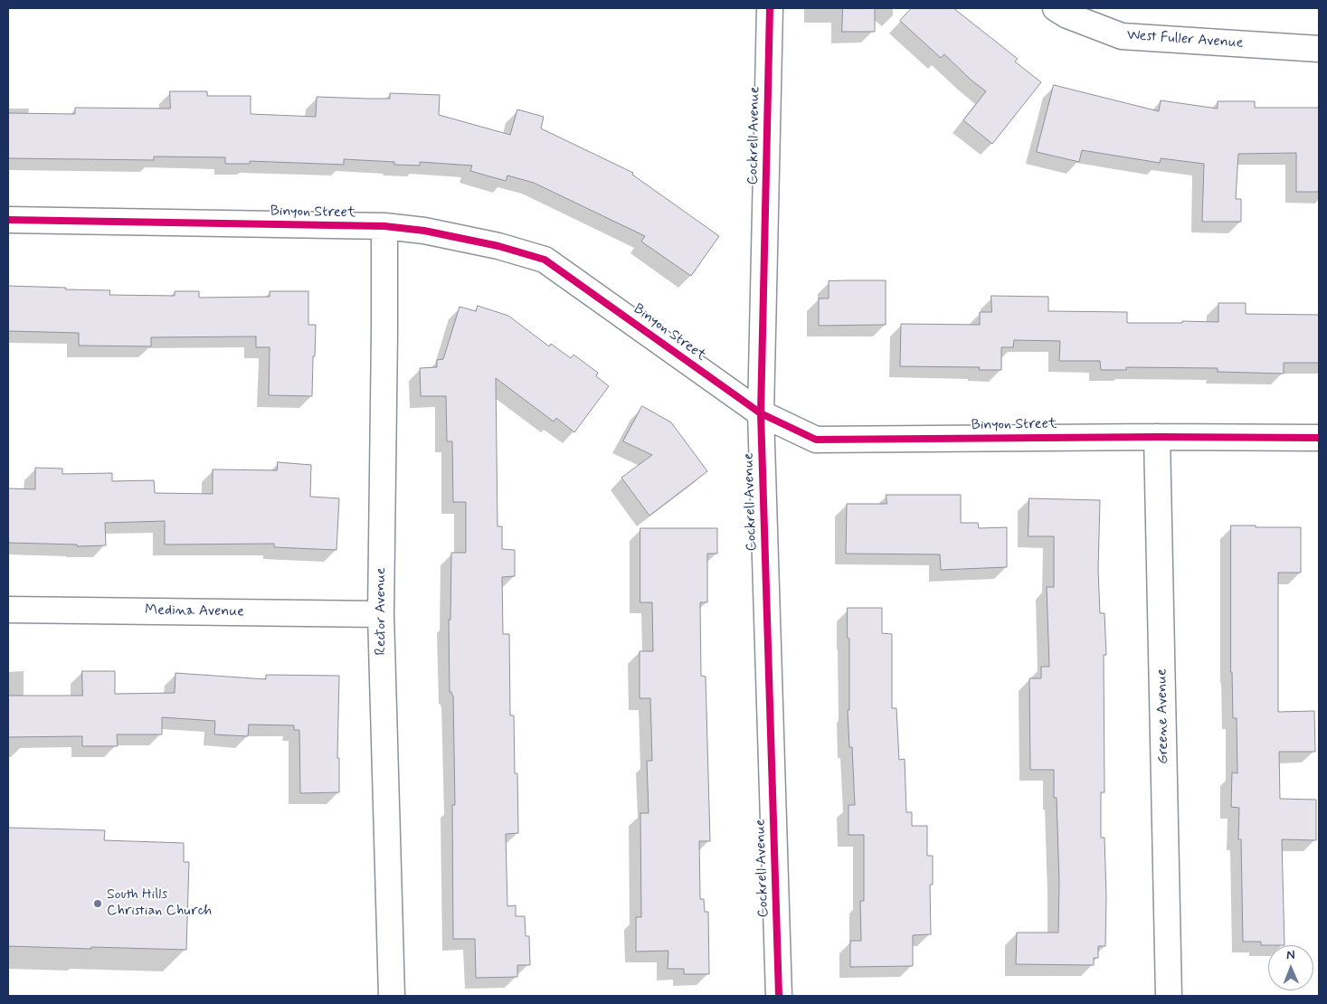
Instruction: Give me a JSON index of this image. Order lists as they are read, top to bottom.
{
  "streets": {
    "street": [
      "West Fuller Avenue",
      "Cockrell Avenue",
      "Binyon Street",
      "Medina Avenue",
      "Rector Avenue",
      "Greene Avenue"
    ]
  },
  "crossings": [
    ["Cockrell Avenue", "Binyon Street"],
    ["Binyon Street", "Rector Avenue"],
    ["Binyon Street", "Greene Avenue"],
    ["Medina Avenue", "Rector Avenue"]
  ],
  "places": ["South Hills Christian Church"],
  "north": "top"
}
